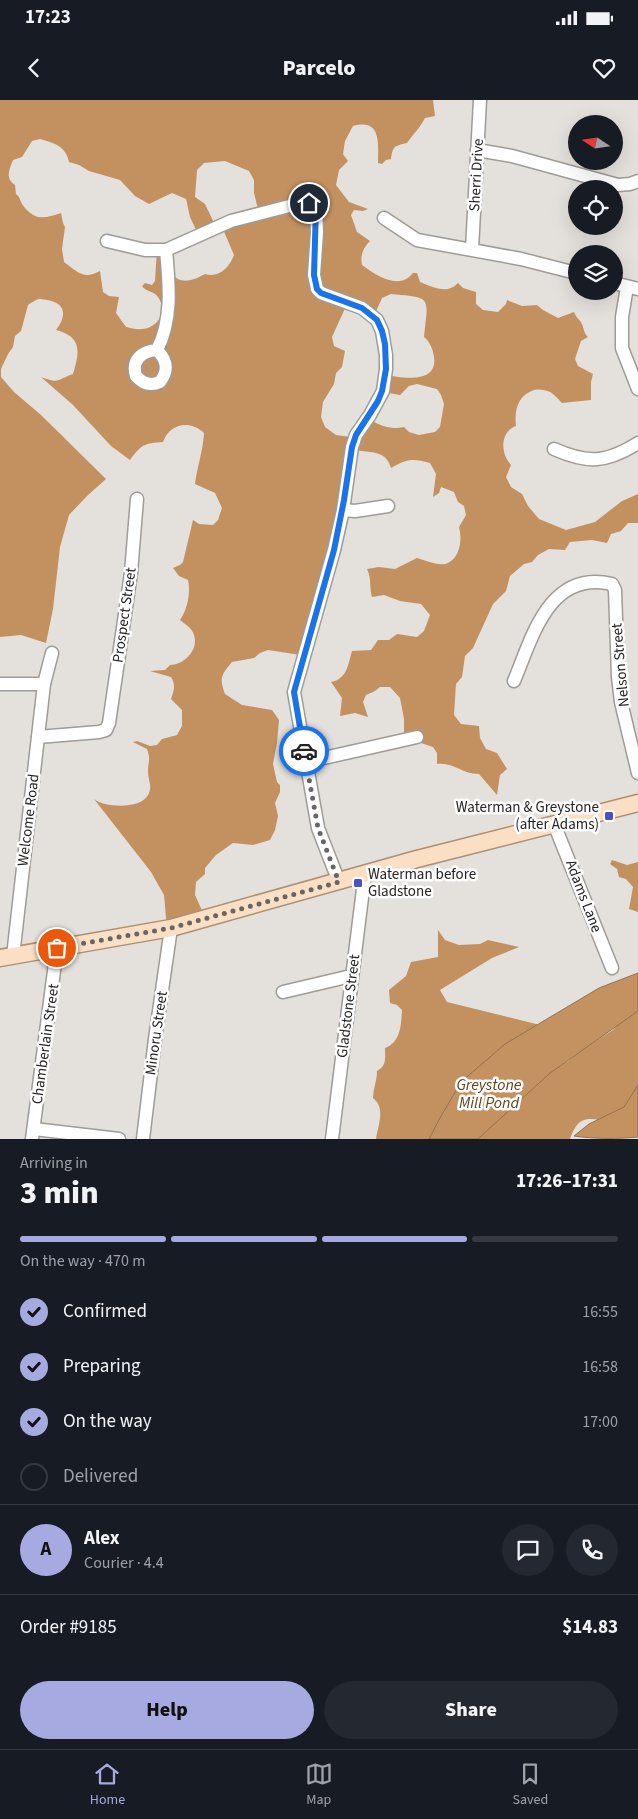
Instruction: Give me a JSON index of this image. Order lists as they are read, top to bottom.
{
  "streets": {
    "street": [
      "Sherri Drive",
      "Prospect Street",
      "Nelson Street",
      "Welcome Road",
      "Adams Lane",
      "Gladstone Street",
      "Minoru Street",
      "Chamberlain Street"
    ]
  },
  "crossings": [
    ["Prospect Street", "Welcome Road"]
  ],
  "water": ["Greystone Mill Pond"],
  "places": {
    "transit": ["Waterman & Greystone (after Adams)", "Waterman before Gladstone"]
  },
  "north": "left",
  "page": {
    "status": "17:23",
    "header": "Parcelo",
    "heading": ["3 min", "Arriving in", "17:26–17:31"],
    "panel": [
      "Alex",
      "Courier · 4.4",
      "Order #9185",
      "$14.83"
    ],
    "bar": "On the way · 470 m",
    "list": [
      ["Confirmed", "16:55"],
      ["Preparing", "16:58"],
      ["On the way", "17:00"],
      "Delivered"
    ],
    "round": "A",
    "buttons": ["Help", "Share"],
    "tabs": ["Home", "Map", "Saved"]
  }
}
